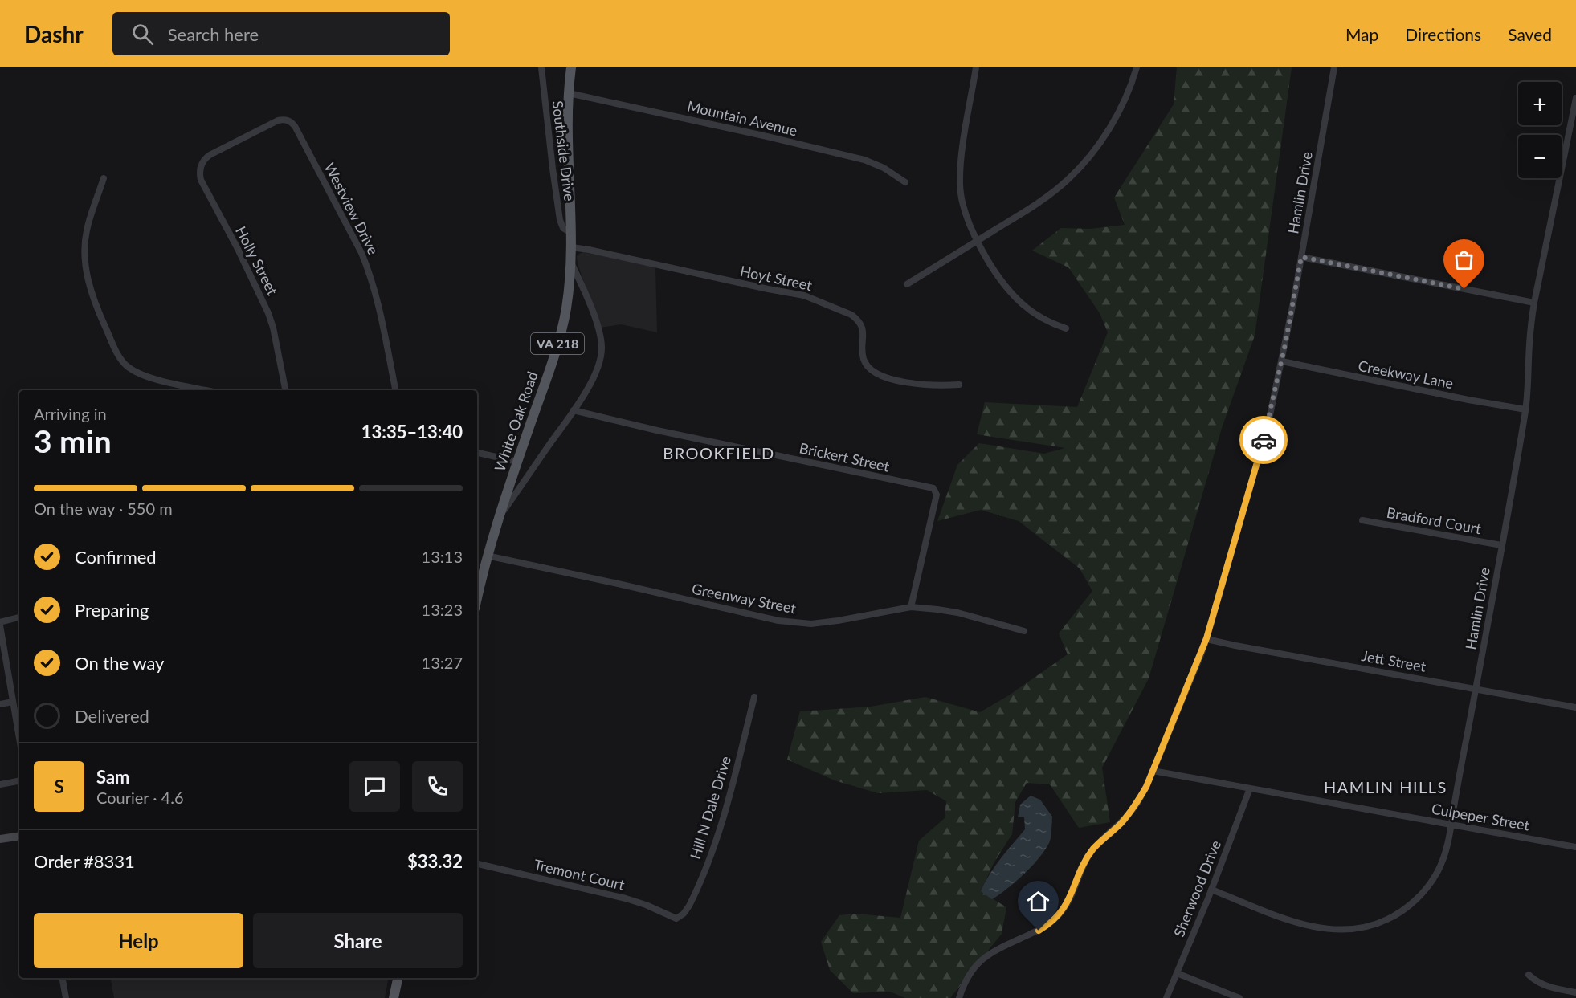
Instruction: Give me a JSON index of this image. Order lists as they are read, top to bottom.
{
  "streets": {
    "main road": ["VA 218", "White Oak Road"],
    "street": [
      "Mountain Avenue",
      "Southside Drive",
      "Hamlin Drive",
      "Westview Drive",
      "Holly Street",
      "Hoyt Street",
      "Creekway Lane",
      "Brickert Street",
      "Bradford Court",
      "Greenway Street",
      "Jett Street",
      "Hill N Dale Drive",
      "Culpeper Street",
      "Tremont Court",
      "Sherwood Drive"
    ]
  },
  "crossings": [
    ["Mountain Avenue", "White Oak Road"],
    ["Southside Drive", "White Oak Road"],
    ["Hamlin Drive", "Creekway Lane"],
    ["Hamlin Drive", "Bradford Court"],
    ["Hamlin Drive", "Jett Street"],
    ["Hamlin Drive", "Culpeper Street"],
    ["Hamlin Drive", "Sherwood Drive"],
    ["Westview Drive", "Holly Street"],
    ["Hoyt Street", "White Oak Road"],
    ["White Oak Road", "Greenway Street"],
    ["Brickert Street", "Greenway Street"],
    ["Hill N Dale Drive", "Tremont Court"],
    ["Culpeper Street", "Sherwood Drive"]
  ],
  "districts": ["BROOKFIELD", "HAMLIN HILLS"],
  "page": {
    "header": "Dashr",
    "search": "Search here",
    "nav": ["Map", "Directions", "Saved"],
    "map_buttons": ["+", "−"],
    "heading": ["3 min", "Arriving in", "13:35–13:40"],
    "panel": [
      "Sam",
      "Courier · 4.6",
      "Order #8331",
      "$33.32"
    ],
    "bar": "On the way · 550 m",
    "list": [
      ["Confirmed", "13:13"],
      ["Preparing", "13:23"],
      ["On the way", "13:27"],
      "Delivered"
    ],
    "round": "S",
    "buttons": ["Help", "Share"]
  }
}
